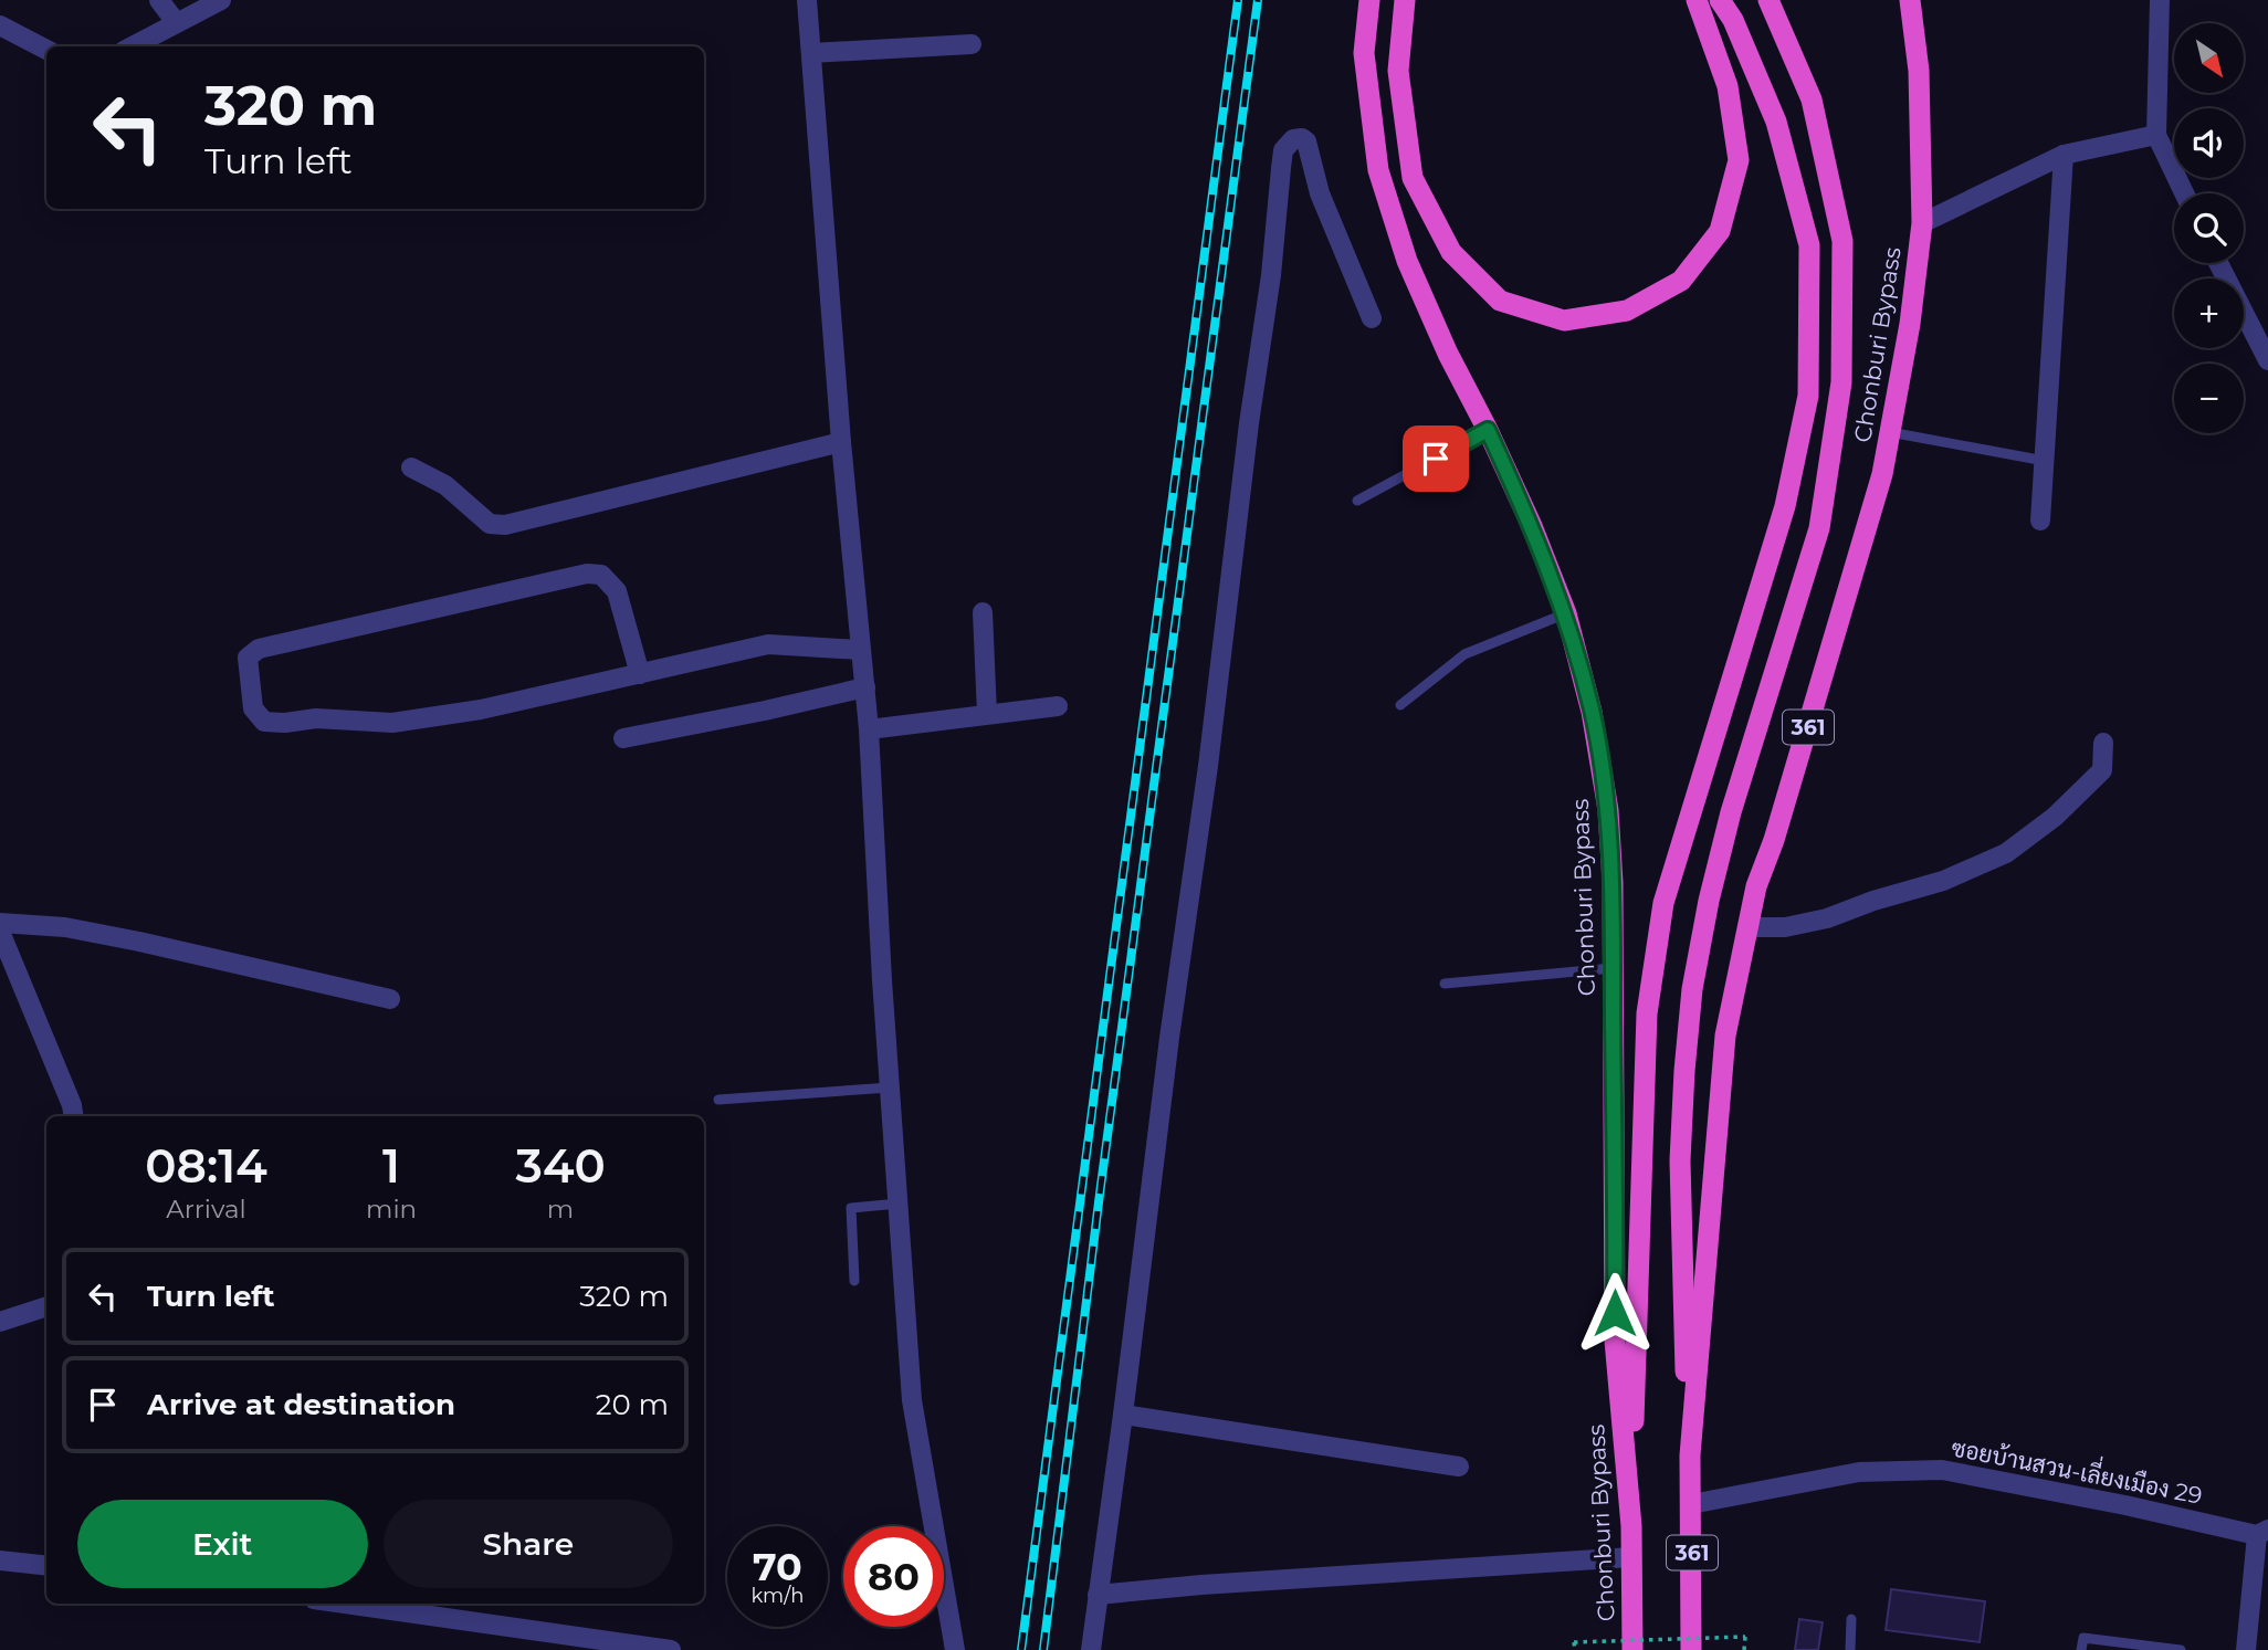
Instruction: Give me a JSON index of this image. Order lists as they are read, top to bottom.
{
  "streets": {
    "highway": ["Chonburi Bypass", "361"],
    "street": ["ซอยบ้านสวน-เลี่ยงเมือง 29"]
  },
  "crossings": [
    ["Chonburi Bypass", "ซอยบ้านสวน-เลี่ยงเมือง 29"]
  ],
  "north": "bottom right",
  "page": {
    "map_buttons": ["+", "−"],
    "turn": ["320 m", "Turn left"],
    "eta": [
      "08:14",
      "Arrival",
      "1",
      "min",
      "340",
      "m"
    ],
    "list": [
      {
        "name": "Turn left",
        "value": "320 m"
      },
      {
        "name": "Arrive at destination",
        "value": "20 m"
      }
    ],
    "buttons": ["Exit", "Share"],
    "speed": "70 km/h",
    "limit": "80"
  }
}
